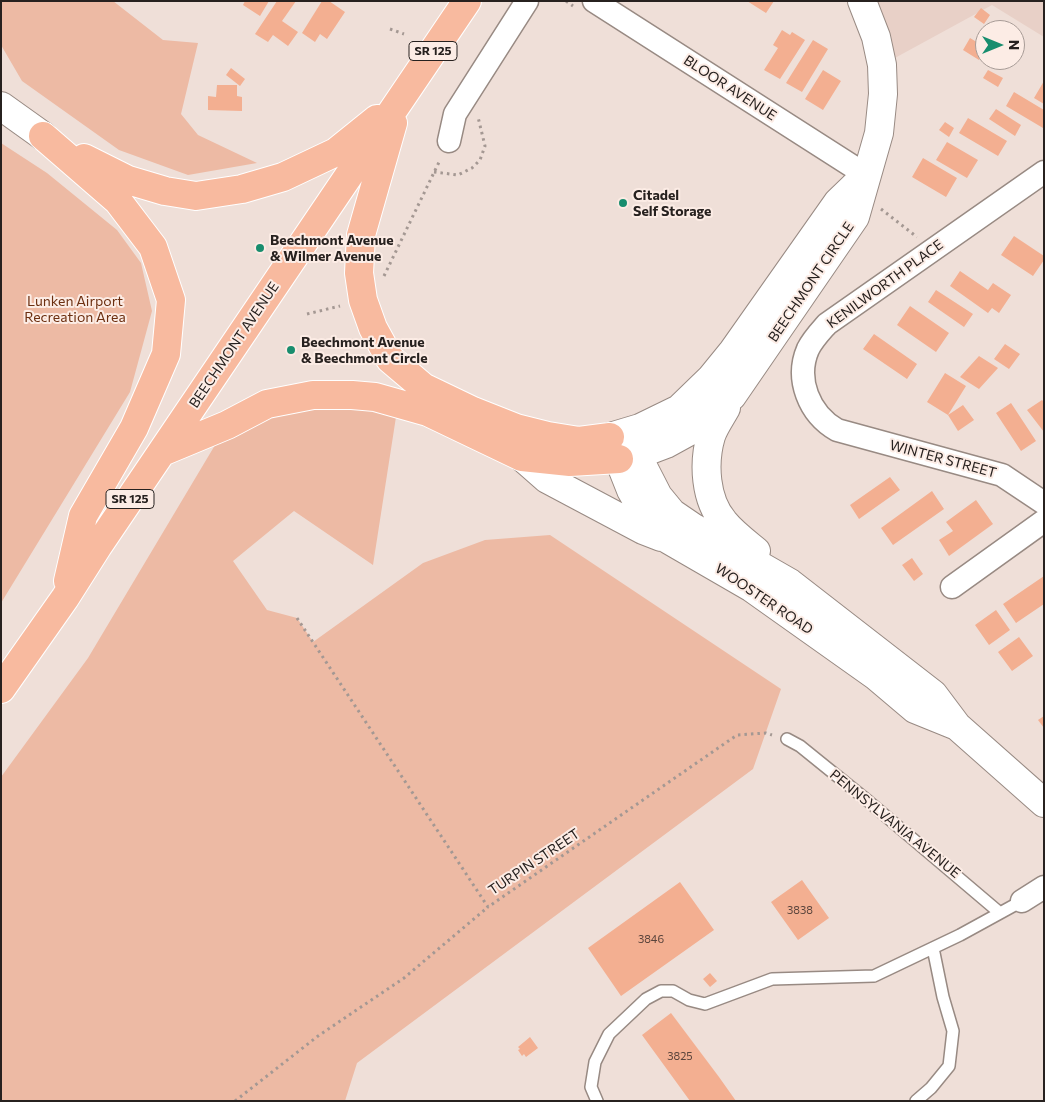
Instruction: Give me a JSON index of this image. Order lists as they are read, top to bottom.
{
  "streets": {
    "highway": ["SR 125", "BEECHMONT AVENUE"],
    "street": [
      "BLOOR AVENUE",
      "BEECHMONT CIRCLE",
      "KENILWORTH PLACE",
      "WINTER STREET",
      "WOOSTER ROAD"
    ],
    "lane": ["PENNSYLVANIA AVENUE"],
    "path": ["TURPIN STREET"]
  },
  "crossings": [
    ["BLOOR AVENUE", "BEECHMONT CIRCLE"],
    ["BEECHMONT CIRCLE", "WOOSTER ROAD"],
    ["KENILWORTH PLACE", "WINTER STREET"],
    ["PENNSYLVANIA AVENUE", "TURPIN STREET"]
  ],
  "parks": ["Lunken Airport Recreation Area"],
  "places": ["Citadel Self Storage", "Beechmont Avenue & Wilmer Avenue", "Beechmont Avenue & Beechmont Circle"],
  "house_numbers": ["3838", "3846", "3825"],
  "north": "right"
}
